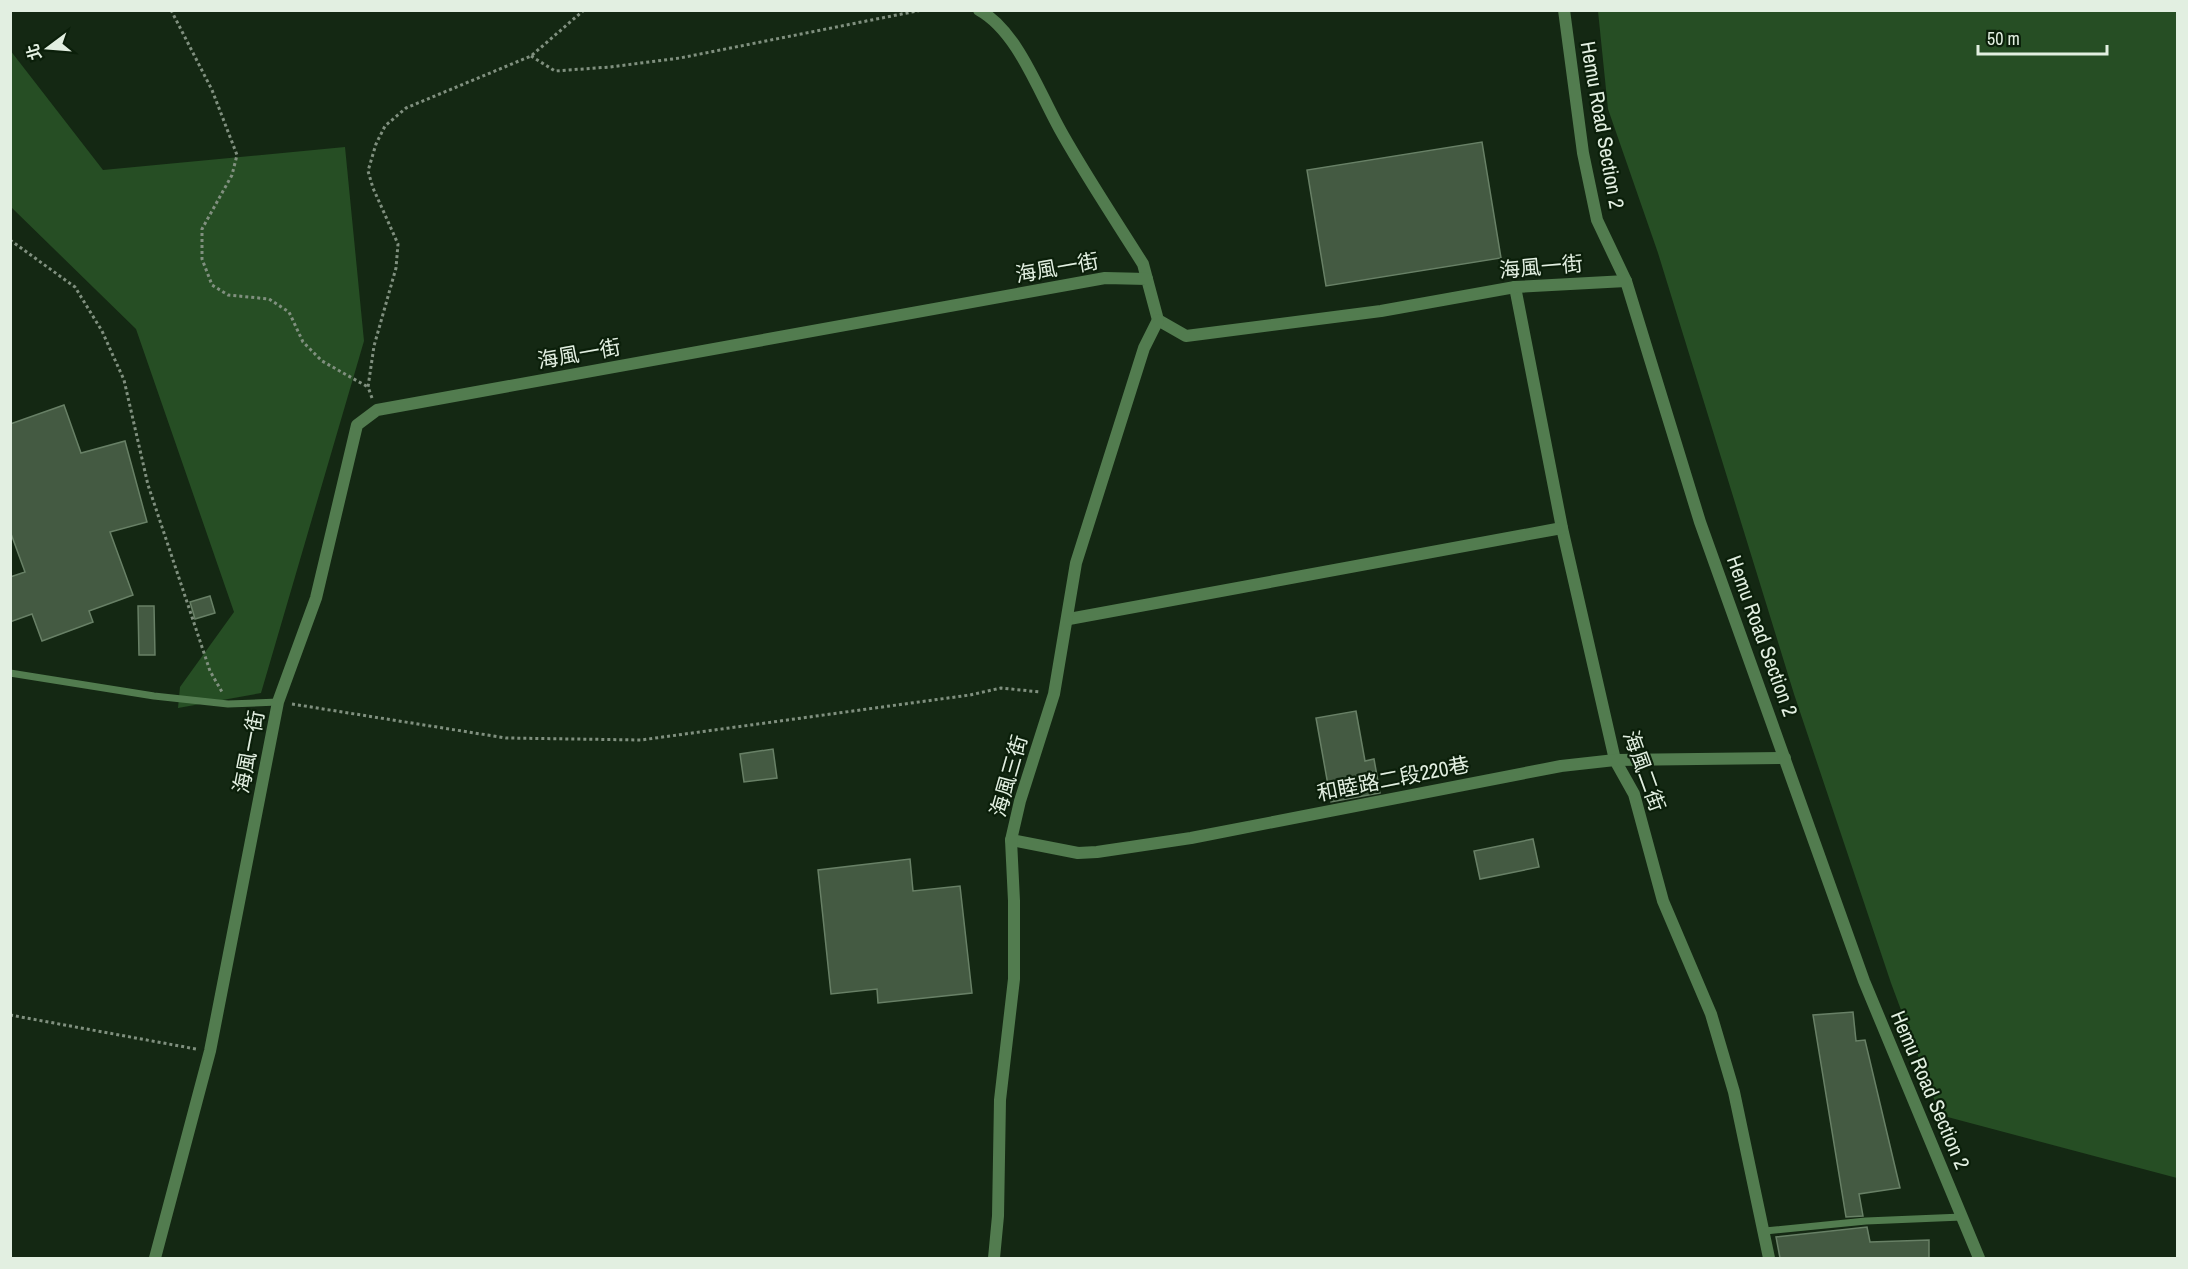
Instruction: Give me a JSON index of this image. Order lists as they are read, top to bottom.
{
  "streets": {
    "street": [
      "Hemu Road Section 2",
      "海風一街",
      "海風二街",
      "海風三街",
      "和睦路二段220巷"
    ]
  },
  "crossings": [
    ["Hemu Road Section 2", "海風一街"],
    ["Hemu Road Section 2", "和睦路二段220巷"],
    ["海風一街", "海風二街"],
    ["海風一街", "海風三街"],
    ["海風二街", "和睦路二段220巷"],
    ["海風三街", "和睦路二段220巷"]
  ],
  "scale_bar": "50 m",
  "north": "left"
}
